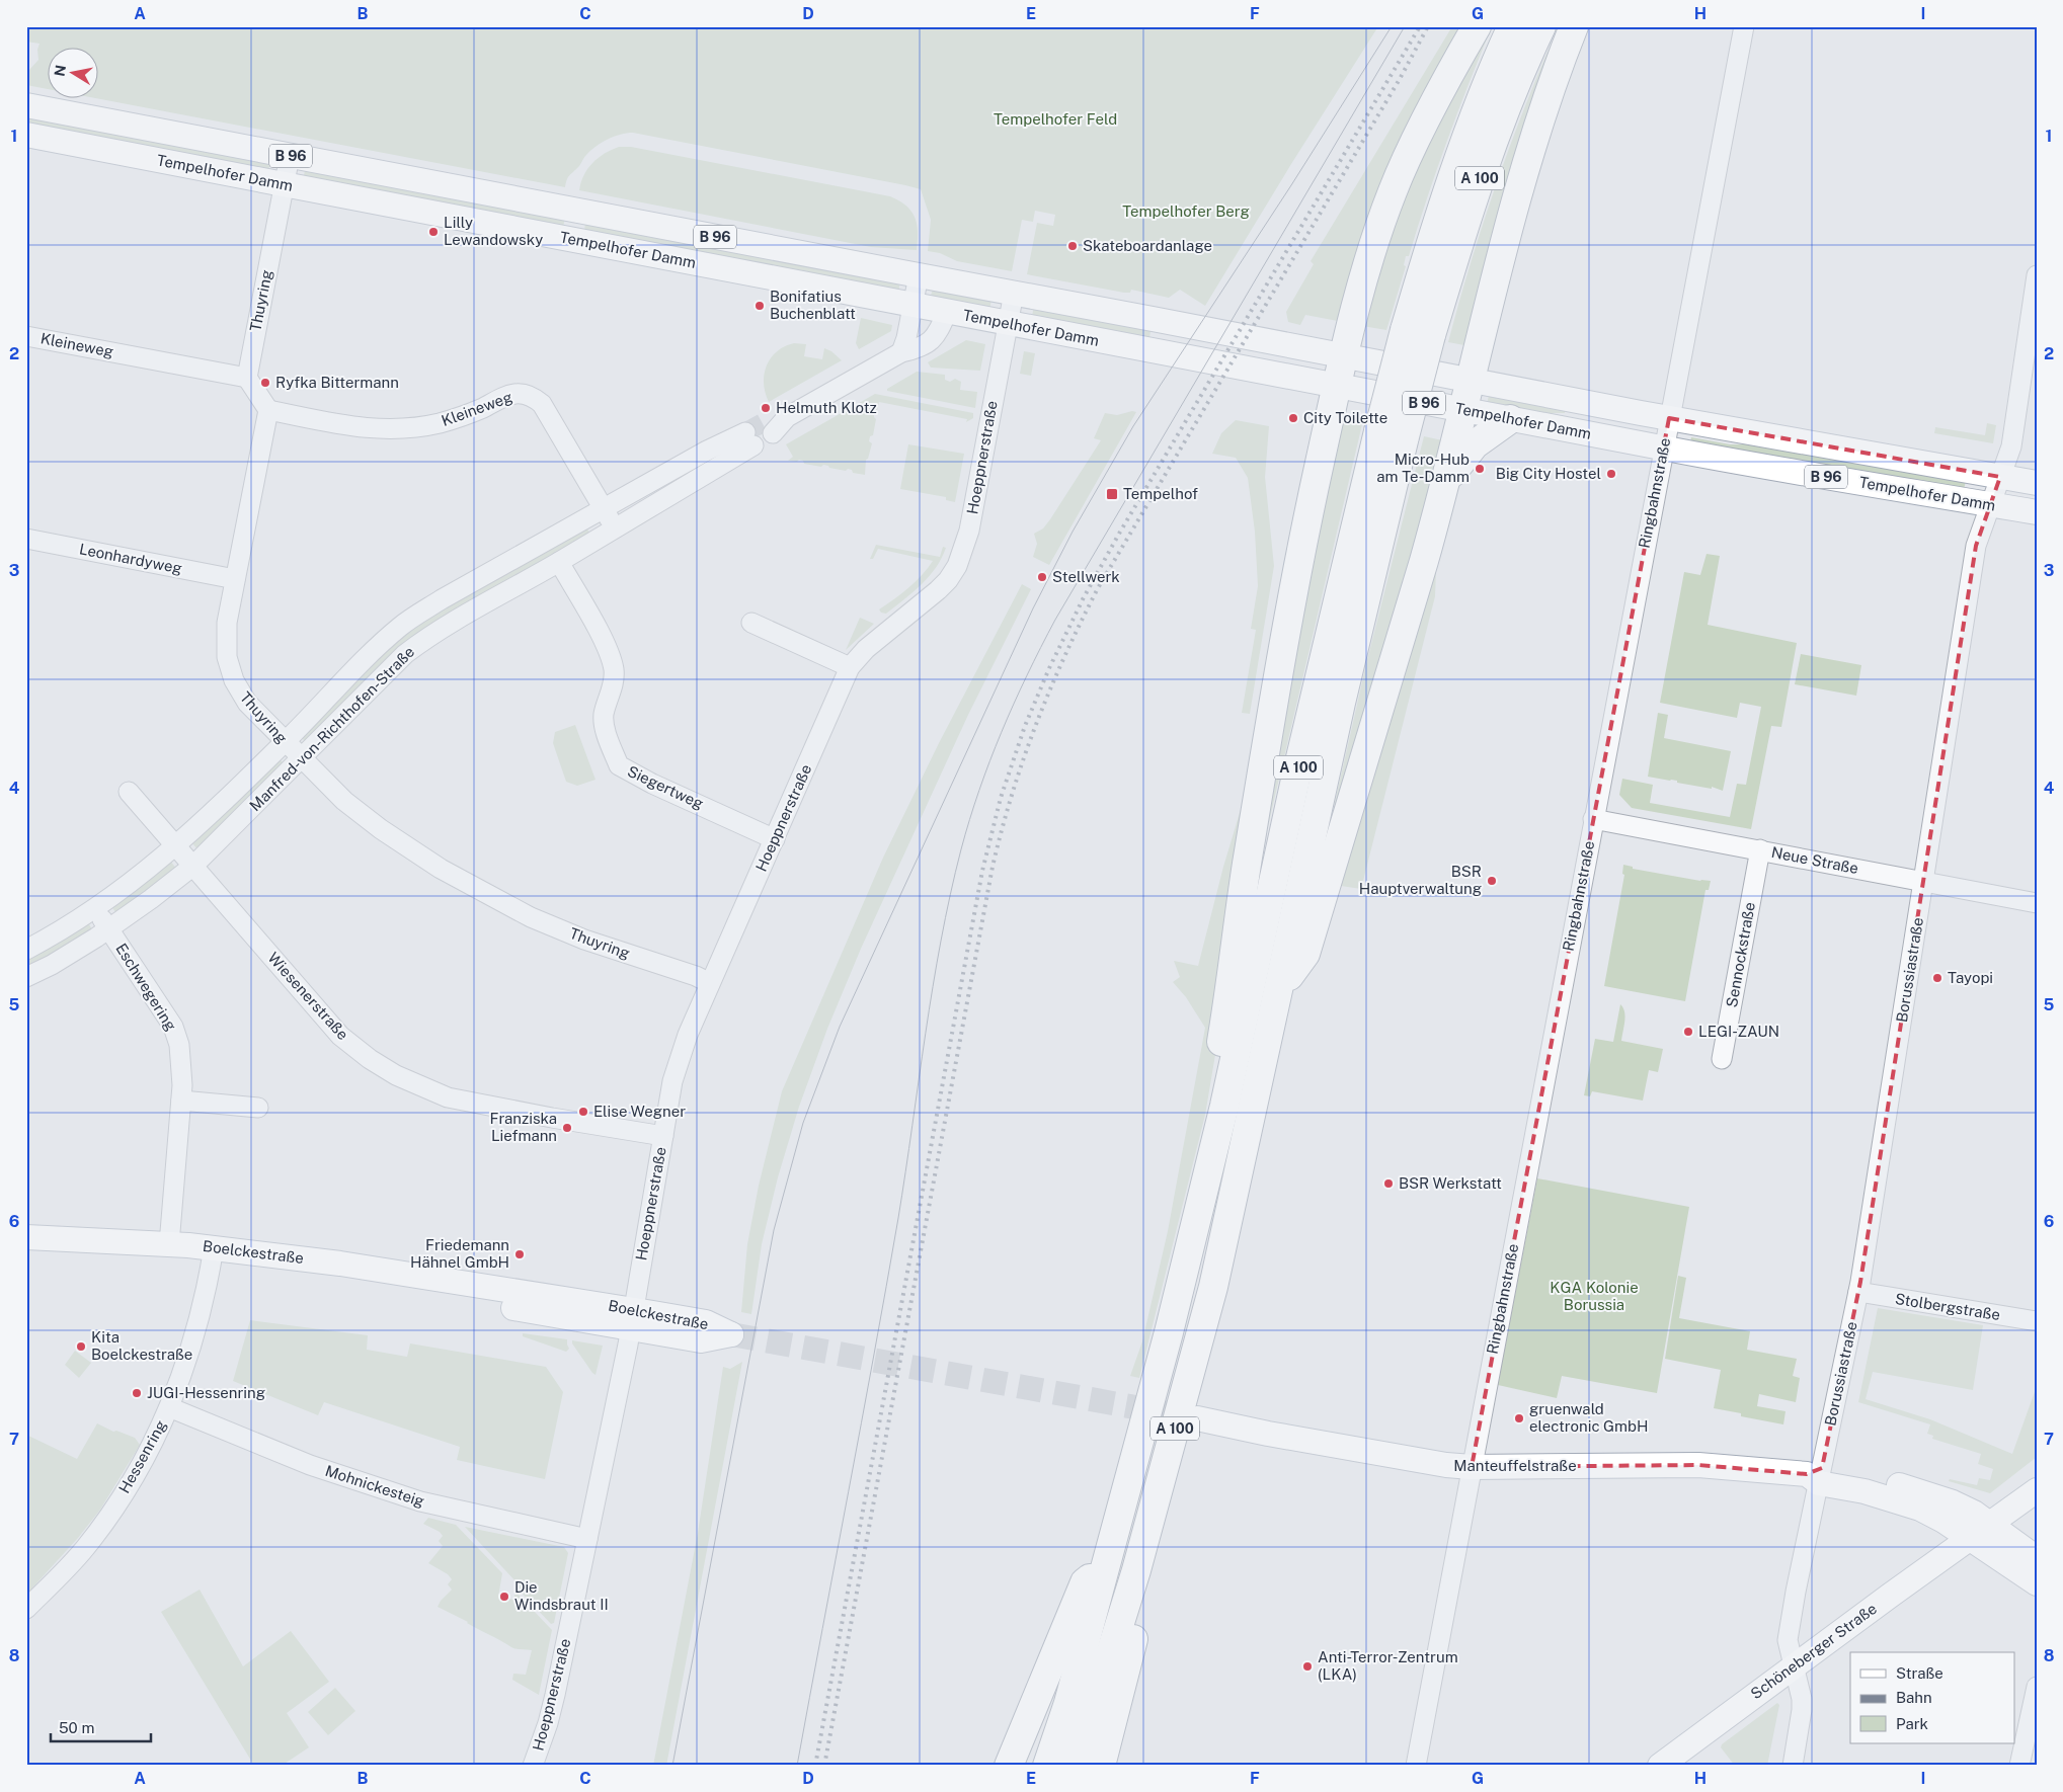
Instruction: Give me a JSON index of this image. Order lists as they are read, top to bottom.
{
  "streets": {
    "highway": ["A 100"],
    "main road": [
      "B 96",
      "Tempelhofer Damm",
      "Boelckestraße",
      "Manteuffelstraße",
      "Schöneberger Straße"
    ],
    "street": [
      "Thuyring",
      "Kleineweg",
      "Hoeppnerstraße",
      "Ringbahnstraße",
      "Leonhardyweg",
      "Manfred-von-Richthofen-Straße",
      "Siegertweg",
      "Neue Straße",
      "Sennockstraße",
      "Borussiastraße",
      "Eschwegering",
      "Wiesenerstraße",
      "Stolbergstraße",
      "Hessenring",
      "Mohnickesteig"
    ]
  },
  "crossings": [
    ["Tempelhofer Damm", "Thuyring"],
    ["Tempelhofer Damm", "Hoeppnerstraße"],
    ["Tempelhofer Damm", "Ringbahnstraße"],
    ["Tempelhofer Damm", "Borussiastraße"],
    ["Thuyring", "Kleineweg"],
    ["Thuyring", "Hoeppnerstraße"],
    ["Thuyring", "Leonhardyweg"],
    ["Thuyring", "Manfred-von-Richthofen-Straße"],
    ["Kleineweg", "Manfred-von-Richthofen-Straße"],
    ["Hoeppnerstraße", "Siegertweg"],
    ["Hoeppnerstraße", "Wiesenerstraße"],
    ["Hoeppnerstraße", "Boelckestraße"],
    ["Hoeppnerstraße", "Mohnickesteig"],
    ["Ringbahnstraße", "Neue Straße"],
    ["Ringbahnstraße", "Manteuffelstraße"],
    ["Manfred-von-Richthofen-Straße", "Siegertweg"],
    ["Manfred-von-Richthofen-Straße", "Eschwegering"],
    ["Manfred-von-Richthofen-Straße", "Wiesenerstraße"],
    ["Neue Straße", "Sennockstraße"],
    ["Neue Straße", "Borussiastraße"],
    ["Borussiastraße", "Stolbergstraße"],
    ["Borussiastraße", "Manteuffelstraße"],
    ["Borussiastraße", "Schöneberger Straße"],
    ["Eschwegering", "Boelckestraße"],
    ["Boelckestraße", "Hessenring"],
    ["Hessenring", "Mohnickesteig"],
    ["Manteuffelstraße", "Schöneberger Straße"]
  ],
  "parks": ["Tempelhofer Feld", "Tempelhofer Berg", "KGA Kolonie Borussia"],
  "places": {
    "other": [
      "Lilly Lewandowsky",
      "Skateboardanlage",
      "Bonifatius Buchenblatt",
      "Ryfka Bittermann",
      "Helmuth Klotz",
      "City Toilette",
      "Micro-Hub am Te-Damm",
      "Big City Hostel",
      "Stellwerk",
      "BSR Hauptverwaltung",
      "Tayopi",
      "LEGI-ZAUN",
      "Elise Wegner",
      "Franziska Liefmann",
      "BSR Werkstatt",
      "Friedemann Hähnel GmbH",
      "Kita Boelckestraße",
      "JUGI-Hessenring",
      "gruenwald electronic GmbH",
      "Die Windsbraut II",
      "Anti-Terror-Zentrum (LKA)"
    ],
    "transit": ["Tempelhof"]
  },
  "legend": ["Straße", "Bahn", "Park"],
  "scale_bar": "50 m",
  "north": "left",
  "grid": {
    "columns": [
      "A",
      "B",
      "C",
      "D",
      "E",
      "F",
      "G",
      "H",
      "I"
    ],
    "rows": [
      "1",
      "2",
      "3",
      "4",
      "5",
      "6",
      "7",
      "8"
    ]
  }
}
